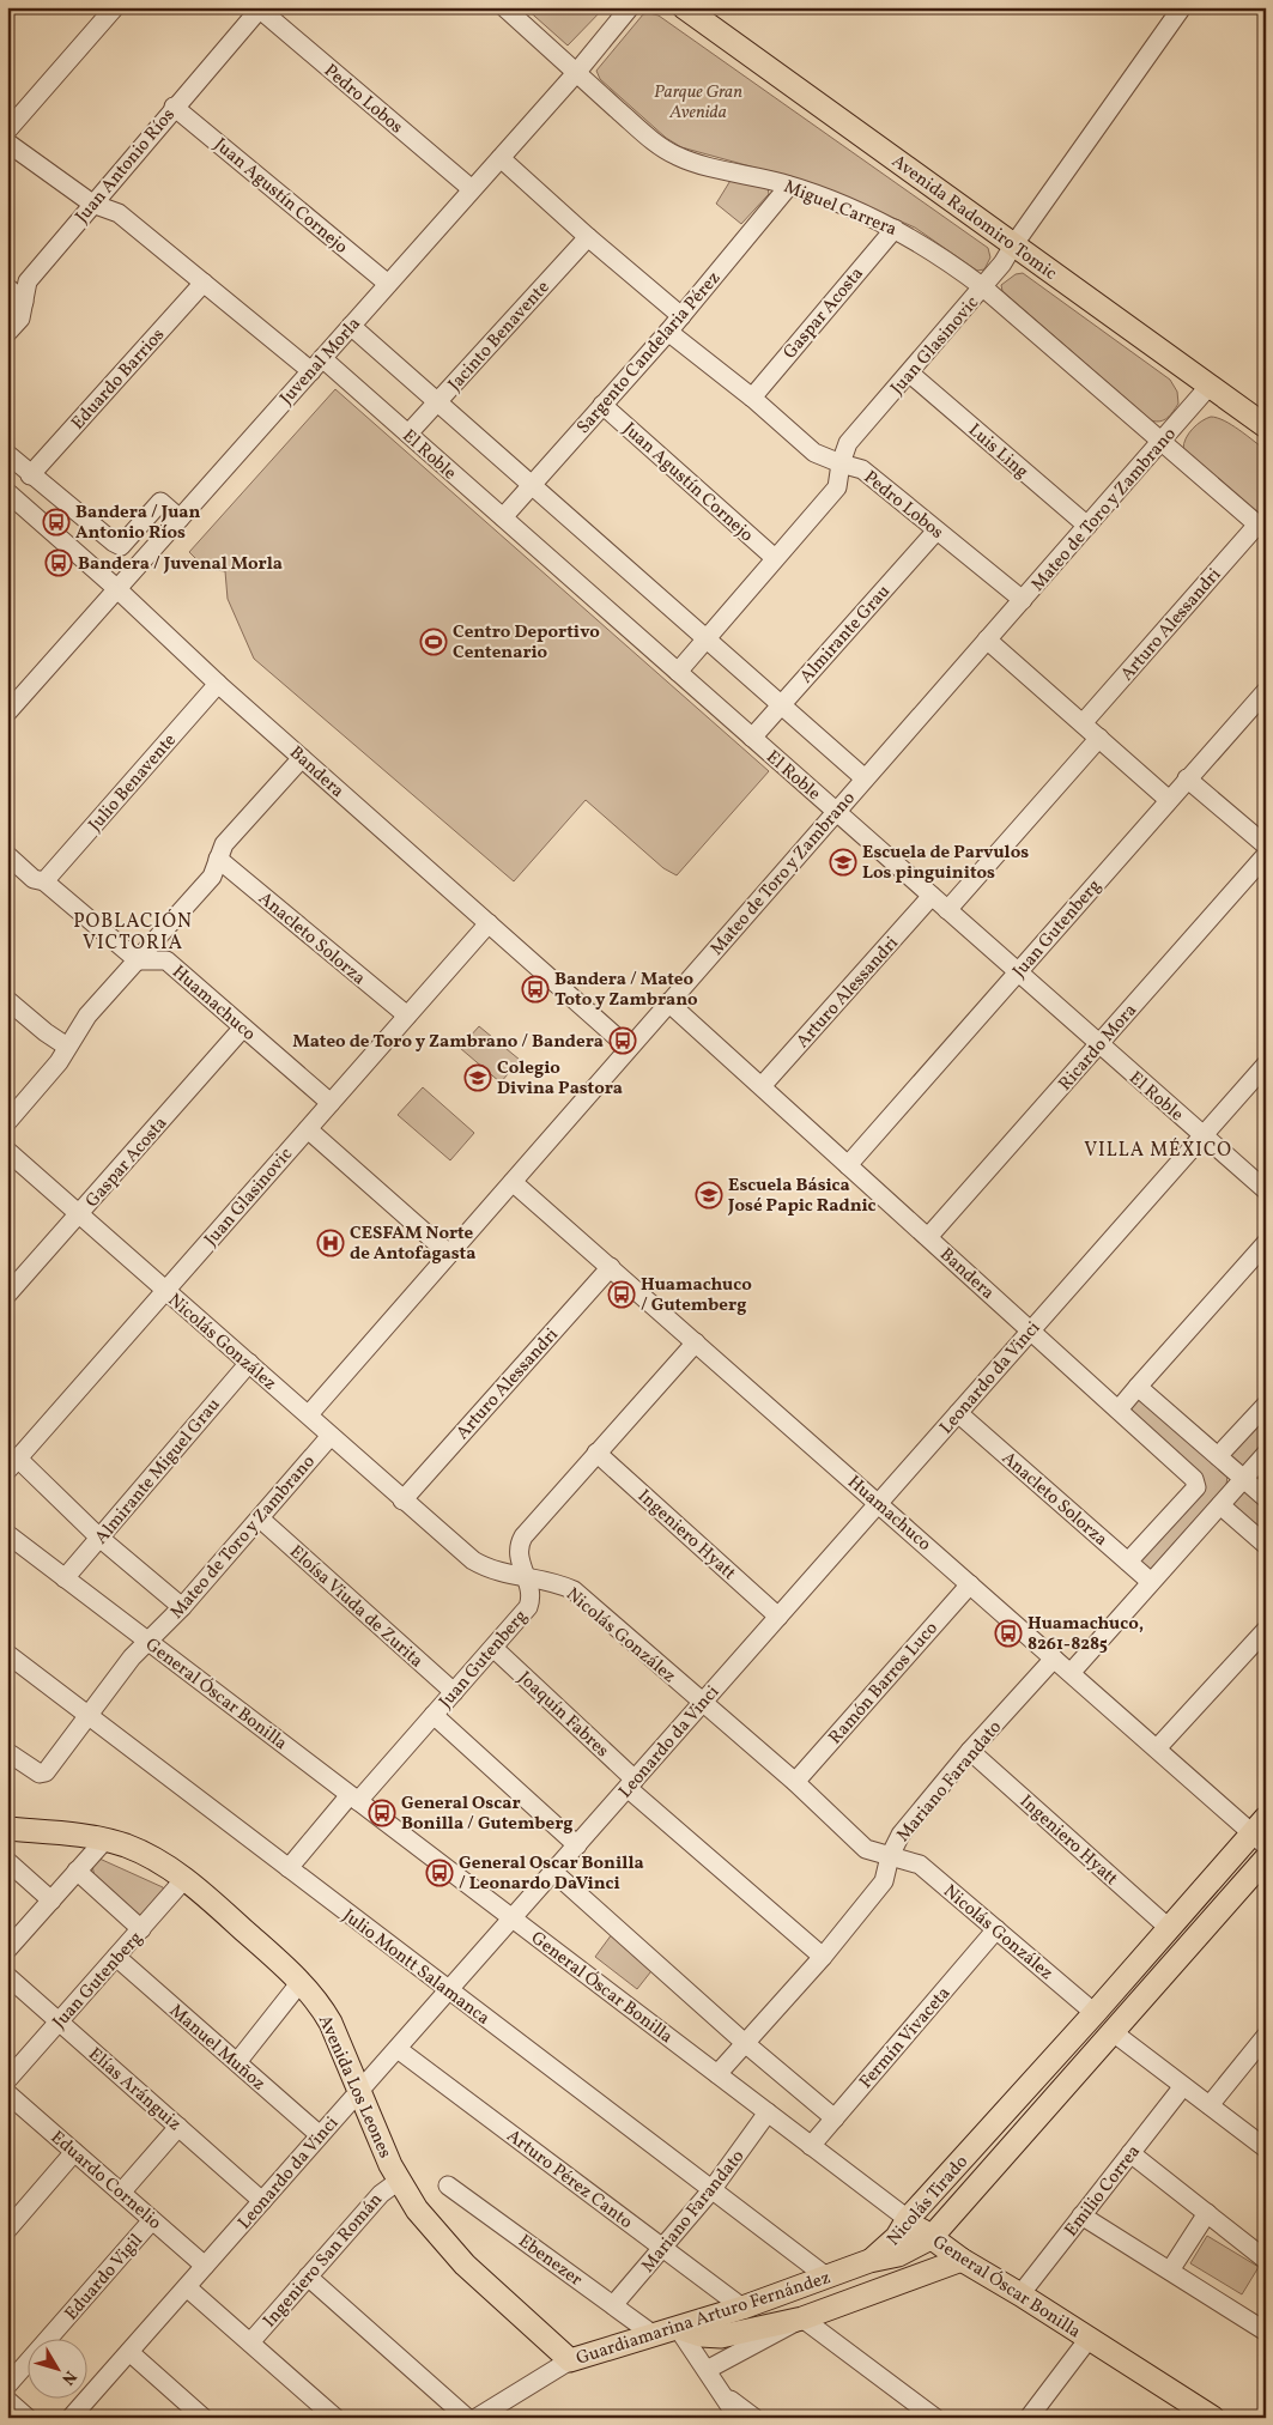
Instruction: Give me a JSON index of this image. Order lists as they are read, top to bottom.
{
  "streets": {
    "main road": [
      "Avenida Radomiro Tomic",
      "General Óscar Bonilla",
      "Avenida Los Leones",
      "Nicolás Tirado",
      "Guardiamarina Arturo Fernández"
    ],
    "street": [
      "Pedro Lobos",
      "Juan Antonio Ríos",
      "Juan Agustín Cornejo",
      "Miguel Carrera",
      "Gaspar Acosta",
      "Jacinto Benavente",
      "Juan Glasinovic",
      "Sargento Candelaria Pérez",
      "Juvenal Morla",
      "Eduardo Barrios",
      "Luis Ling",
      "El Roble",
      "Mateo de Toro y Zambrano",
      "Arturo Alessandri",
      "Almirante Grau",
      "Bandera",
      "Julio Benavente",
      "Juan Gutenberg",
      "Anacleto Solorza",
      "Huamachuco",
      "Ricardo Mora",
      "Nicolás González",
      "Leonardo da Vinci",
      "Almirante Miguel Grau",
      "Ingeniero Hyatt",
      "Eloísa Viuda de Zurita",
      "Ramón Barros Luco",
      "Joaquín Fabres",
      "Mariano Farandato",
      "Julio Montt Salamanca",
      "Fermín Vivaceta",
      "Manuel Muñoz",
      "Elías Aránguiz",
      "Arturo Pérez Canto",
      "Eduardo Cornelio",
      "Emilio Correa",
      "Ingeniero San Román",
      "Ebenezer",
      "Eduardo Vigil"
    ]
  },
  "crossings": [
    ["Pedro Lobos", "Juan Antonio Ríos"],
    ["Pedro Lobos", "Gaspar Acosta"],
    ["Pedro Lobos", "Juan Glasinovic"],
    ["Pedro Lobos", "Sargento Candelaria Pérez"],
    ["Pedro Lobos", "Juvenal Morla"],
    ["Pedro Lobos", "Mateo de Toro y Zambrano"],
    ["Pedro Lobos", "Almirante Grau"],
    ["Juan Antonio Ríos", "Juan Agustín Cornejo"],
    ["Juan Antonio Ríos", "El Roble"],
    ["Juan Agustín Cornejo", "Juan Glasinovic"],
    ["Juan Agustín Cornejo", "Sargento Candelaria Pérez"],
    ["Juan Agustín Cornejo", "Juvenal Morla"],
    ["Miguel Carrera", "Gaspar Acosta"],
    ["Miguel Carrera", "Juan Glasinovic"],
    ["Miguel Carrera", "Sargento Candelaria Pérez"],
    ["Miguel Carrera", "Juvenal Morla"],
    ["Miguel Carrera", "Mateo de Toro y Zambrano"],
    ["Avenida Radomiro Tomic", "Juan Glasinovic"],
    ["Avenida Radomiro Tomic", "Mateo de Toro y Zambrano"],
    ["Gaspar Acosta", "Huamachuco"],
    ["Gaspar Acosta", "Nicolás González"],
    ["Jacinto Benavente", "El Roble"],
    ["Juan Glasinovic", "Luis Ling"],
    ["Juan Glasinovic", "El Roble"],
    ["Juan Glasinovic", "Bandera"],
    ["Juan Glasinovic", "Anacleto Solorza"],
    ["Juan Glasinovic", "Huamachuco"],
    ["Juan Glasinovic", "Nicolás González"],
    ["Sargento Candelaria Pérez", "El Roble"],
    ["Juvenal Morla", "El Roble"],
    ["Juvenal Morla", "Bandera"],
    ["Eduardo Barrios", "El Roble"],
    ["Luis Ling", "Mateo de Toro y Zambrano"],
    ["El Roble", "Mateo de Toro y Zambrano"],
    ["El Roble", "Arturo Alessandri"],
    ["El Roble", "Almirante Grau"],
    ["El Roble", "Juan Gutenberg"],
    ["El Roble", "Ricardo Mora"],
    ["El Roble", "Leonardo da Vinci"],
    ["Mateo de Toro y Zambrano", "Bandera"],
    ["Mateo de Toro y Zambrano", "Huamachuco"],
    ["Mateo de Toro y Zambrano", "Nicolás González"],
    ["Mateo de Toro y Zambrano", "Eloísa Viuda de Zurita"],
    ["Mateo de Toro y Zambrano", "General Óscar Bonilla"],
    ["Mateo de Toro y Zambrano", "Julio Montt Salamanca"],
    ["Arturo Alessandri", "Bandera"],
    ["Arturo Alessandri", "Huamachuco"],
    ["Arturo Alessandri", "Nicolás González"],
    ["Bandera", "Julio Benavente"],
    ["Bandera", "Juan Gutenberg"],
    ["Bandera", "Anacleto Solorza"],
    ["Bandera", "Ricardo Mora"],
    ["Bandera", "Leonardo da Vinci"],
    ["Juan Gutenberg", "Huamachuco"],
    ["Juan Gutenberg", "Nicolás González"],
    ["Juan Gutenberg", "Ingeniero Hyatt"],
    ["Juan Gutenberg", "Eloísa Viuda de Zurita"],
    ["Juan Gutenberg", "General Óscar Bonilla"],
    ["Juan Gutenberg", "Joaquín Fabres"],
    ["Juan Gutenberg", "Julio Montt Salamanca"],
    ["Juan Gutenberg", "Manuel Muñoz"],
    ["Juan Gutenberg", "Avenida Los Leones"],
    ["Juan Gutenberg", "Elías Aránguiz"],
    ["Anacleto Solorza", "Leonardo da Vinci"],
    ["Huamachuco", "Leonardo da Vinci"],
    ["Huamachuco", "Ramón Barros Luco"],
    ["Huamachuco", "Mariano Farandato"],
    ["Huamachuco", "Nicolás Tirado"],
    ["Nicolás González", "Leonardo da Vinci"],
    ["Nicolás González", "Almirante Miguel Grau"],
    ["Nicolás González", "Ramón Barros Luco"],
    ["Nicolás González", "Mariano Farandato"],
    ["Nicolás González", "Fermín Vivaceta"],
    ["Nicolás González", "Nicolás Tirado"],
    ["Leonardo da Vinci", "Ingeniero Hyatt"],
    ["Leonardo da Vinci", "General Óscar Bonilla"],
    ["Leonardo da Vinci", "Joaquín Fabres"],
    ["Leonardo da Vinci", "Julio Montt Salamanca"],
    ["Leonardo da Vinci", "Manuel Muñoz"],
    ["Leonardo da Vinci", "Avenida Los Leones"],
    ["Leonardo da Vinci", "Elías Aránguiz"],
    ["Leonardo da Vinci", "Arturo Pérez Canto"],
    ["Leonardo da Vinci", "Eduardo Cornelio"],
    ["Almirante Miguel Grau", "General Óscar Bonilla"],
    ["Ingeniero Hyatt", "Mariano Farandato"],
    ["Ingeniero Hyatt", "Nicolás Tirado"],
    ["General Óscar Bonilla", "Mariano Farandato"],
    ["General Óscar Bonilla", "Fermín Vivaceta"],
    ["General Óscar Bonilla", "Emilio Correa"],
    ["General Óscar Bonilla", "Nicolás Tirado"],
    ["Mariano Farandato", "Julio Montt Salamanca"],
    ["Mariano Farandato", "Arturo Pérez Canto"],
    ["Mariano Farandato", "Ebenezer"],
    ["Julio Montt Salamanca", "Guardiamarina Arturo Fernández"],
    ["Avenida Los Leones", "Ingeniero San Román"],
    ["Avenida Los Leones", "Guardiamarina Arturo Fernández"],
    ["Arturo Pérez Canto", "Guardiamarina Arturo Fernández"],
    ["Eduardo Cornelio", "Eduardo Vigil"],
    ["Nicolás Tirado", "Guardiamarina Arturo Fernández"],
    ["Ebenezer", "Guardiamarina Arturo Fernández"]
  ],
  "districts": ["POBLACIÓN VICTORIA", "VILLA MÉXICO"],
  "parks": ["Parque Gran Avenida"],
  "places": {
    "bus stop": [
      "Bandera / Juan Antonio Ríos",
      "Bandera / Juvenal Morla",
      "Bandera / Mateo Toto y Zambrano",
      "Mateo de Toro y Zambrano / Bandera",
      "Huamachuco / Gutemberg",
      "Huamachuco, 8261-8285",
      "General Oscar Bonilla / Gutemberg",
      "General Oscar Bonilla / Leonardo DaVinci"
    ],
    "sports": ["Centro Deportivo Centenario"],
    "school or university": ["Escuela de Parvulos Los pinguinitos", "Colegio Divina Pastora", "Escuela Básica José Papic Radnic"],
    "hospital": ["CESFAM Norte de Antofagasta"]
  },
  "north": "bottom right"
}
